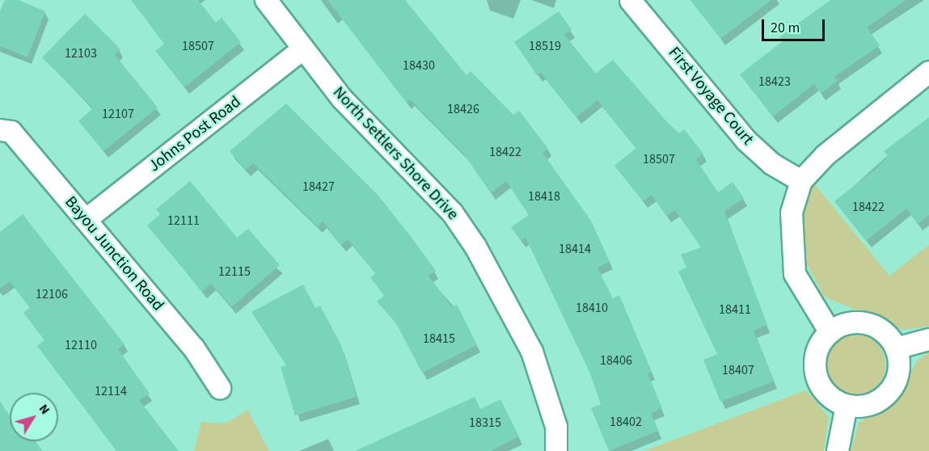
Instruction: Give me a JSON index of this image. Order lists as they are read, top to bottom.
{
  "streets": {
    "street": [
      "First Voyage Court",
      "Johns Post Road",
      "North Settlers Shore Drive",
      "Bayou Junction Road"
    ]
  },
  "crossings": [
    ["Johns Post Road", "North Settlers Shore Drive"],
    ["Johns Post Road", "Bayou Junction Road"]
  ],
  "house_numbers": [
    "18507",
    "18519",
    "12103",
    "18430",
    "18423",
    "18426",
    "12107",
    "18422",
    "18507",
    "18427",
    "18418",
    "18422",
    "12111",
    "18414",
    "12115",
    "12106",
    "18410",
    "18411",
    "18415",
    "12110",
    "18406",
    "18407",
    "12114",
    "18402",
    "18315"
  ],
  "scale_bar": "20 m",
  "north": "top right"
}
